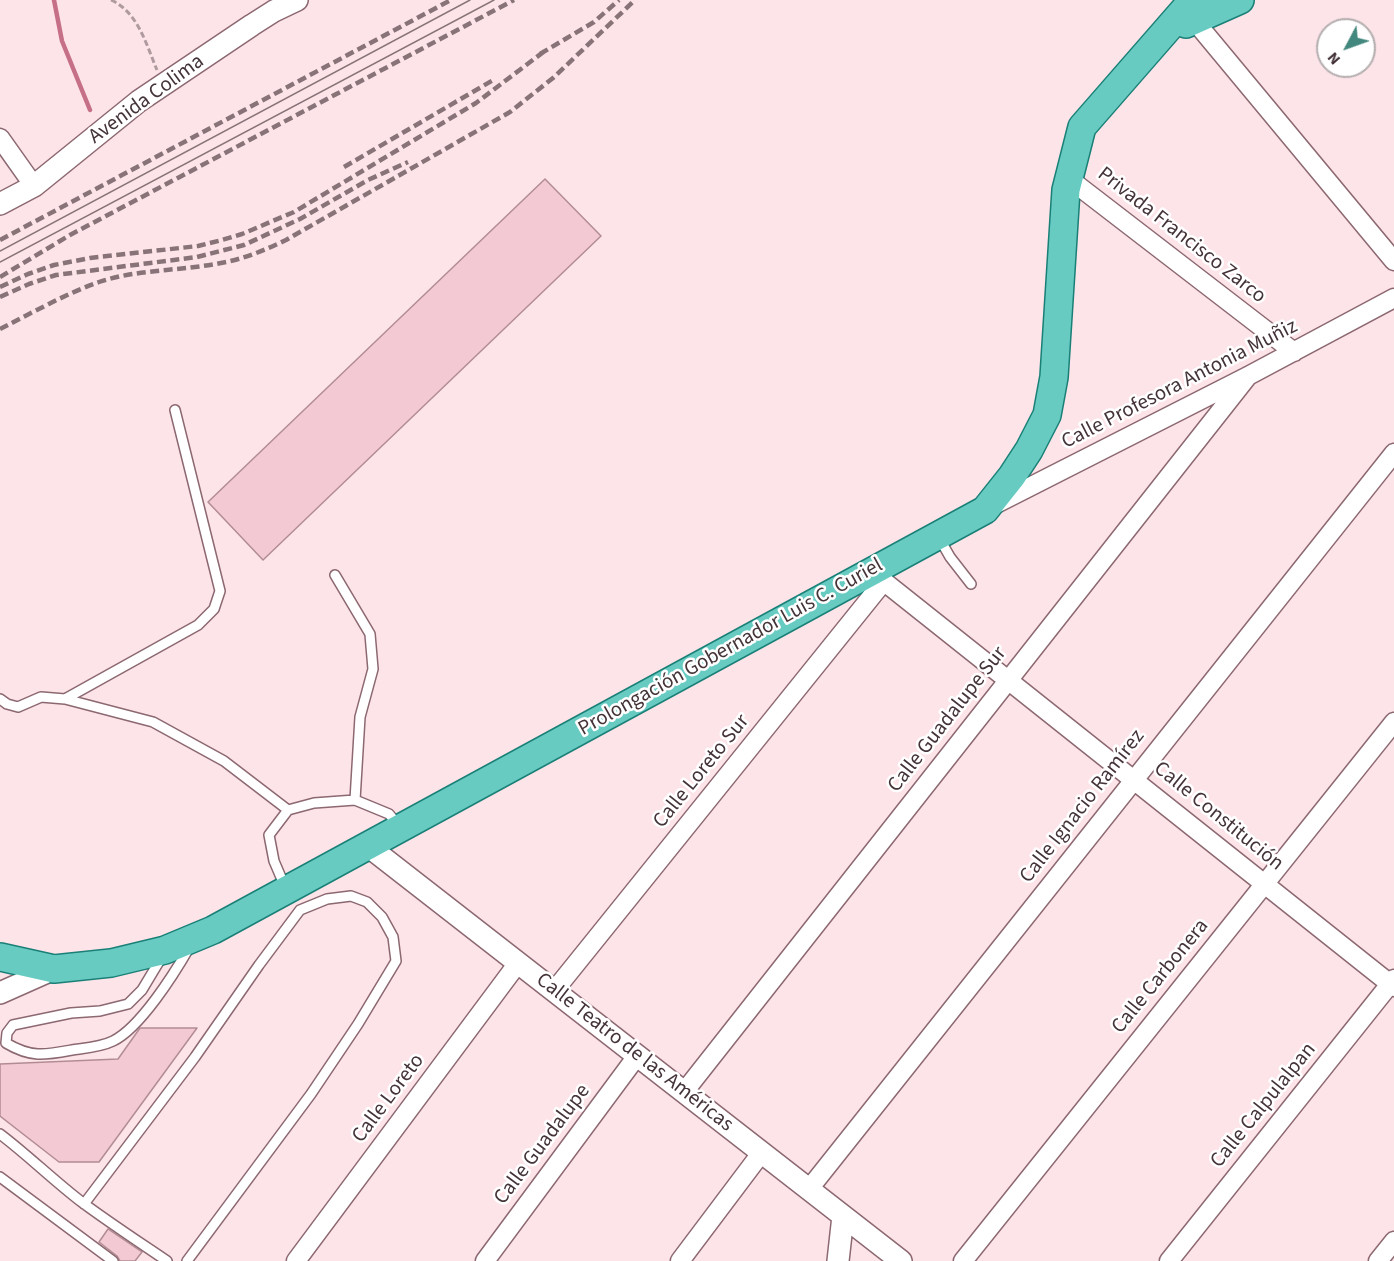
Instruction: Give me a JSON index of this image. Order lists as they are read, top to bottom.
{
  "streets": {
    "main road": ["Prolongación Gobernador Luis C. Curiel"],
    "street": [
      "Avenida Colima",
      "Privada Francisco Zarco",
      "Calle Profesora Antonia Muñiz",
      "Calle Guadalupe Sur",
      "Calle Loreto Sur",
      "Calle Ignacio Ramírez",
      "Calle Constitución",
      "Calle Carbonera",
      "Calle Teatro de las Américas",
      "Calle Loreto",
      "Calle Calpulalpan",
      "Calle Guadalupe"
    ]
  },
  "crossings": [
    ["Privada Francisco Zarco", "Calle Profesora Antonia Muñiz"],
    ["Privada Francisco Zarco", "Prolongación Gobernador Luis C. Curiel"],
    ["Calle Profesora Antonia Muñiz", "Prolongación Gobernador Luis C. Curiel"],
    ["Calle Profesora Antonia Muñiz", "Calle Guadalupe Sur"],
    ["Prolongación Gobernador Luis C. Curiel", "Calle Loreto Sur"],
    ["Prolongación Gobernador Luis C. Curiel", "Calle Constitución"],
    ["Prolongación Gobernador Luis C. Curiel", "Calle Teatro de las Américas"],
    ["Calle Guadalupe Sur", "Calle Constitución"],
    ["Calle Guadalupe Sur", "Calle Teatro de las Américas"],
    ["Calle Loreto Sur", "Calle Constitución"],
    ["Calle Loreto Sur", "Calle Teatro de las Américas"],
    ["Calle Ignacio Ramírez", "Calle Constitución"],
    ["Calle Ignacio Ramírez", "Calle Teatro de las Américas"],
    ["Calle Constitución", "Calle Carbonera"],
    ["Calle Constitución", "Calle Calpulalpan"],
    ["Calle Teatro de las Américas", "Calle Loreto"],
    ["Calle Teatro de las Américas", "Calle Guadalupe"]
  ],
  "north": "bottom left"
}
